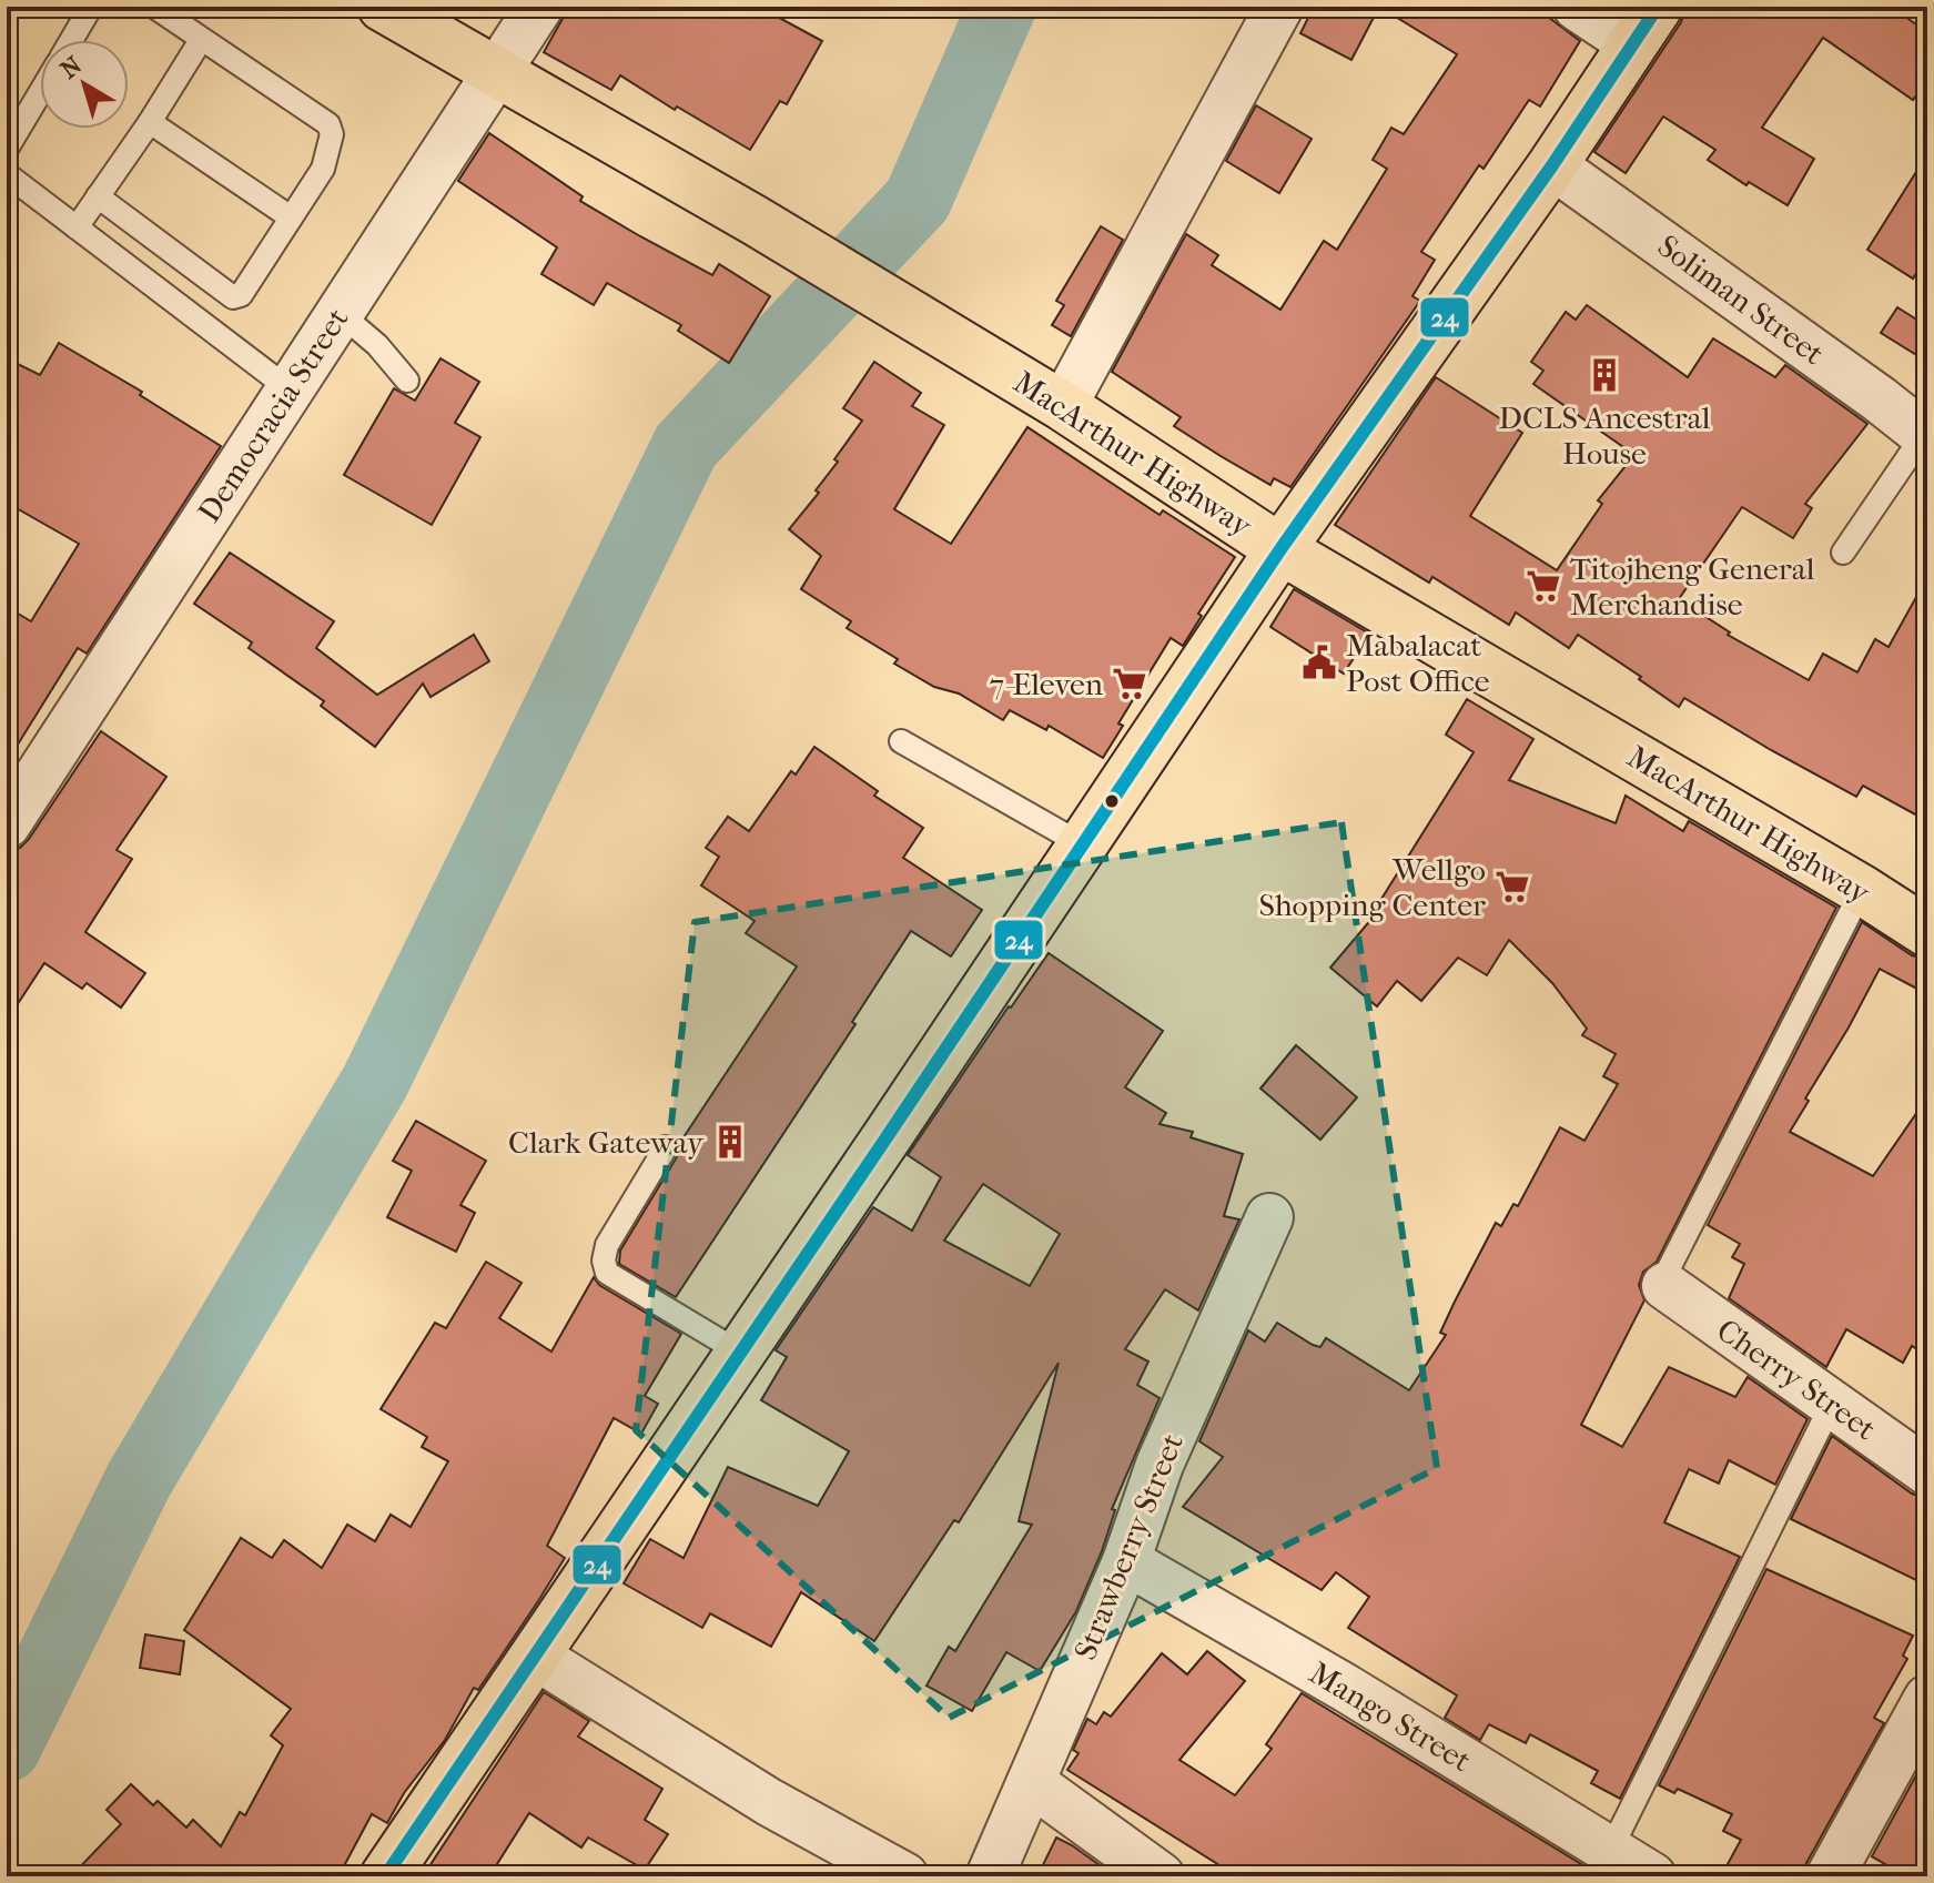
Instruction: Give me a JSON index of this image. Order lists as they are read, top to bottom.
{
  "streets": {
    "main road": ["MacArthur Highway"],
    "street": [
      "Soliman Street",
      "Democracia Street",
      "Cherry Street",
      "Strawberry Street",
      "Mango Street"
    ]
  },
  "crossings": [
    ["Democracia Street", "MacArthur Highway"],
    ["Strawberry Street", "Mango Street"]
  ],
  "places": {
    "building": ["DCLS Ancestral House", "Clark Gateway"],
    "supermarket": ["Titojheng General Merchandise", "7-Eleven", "Wellgo Shopping Center"],
    "public building": ["Mabalacat Post Office"]
  },
  "lines": ["transit line 24"],
  "north": "top left"
}
